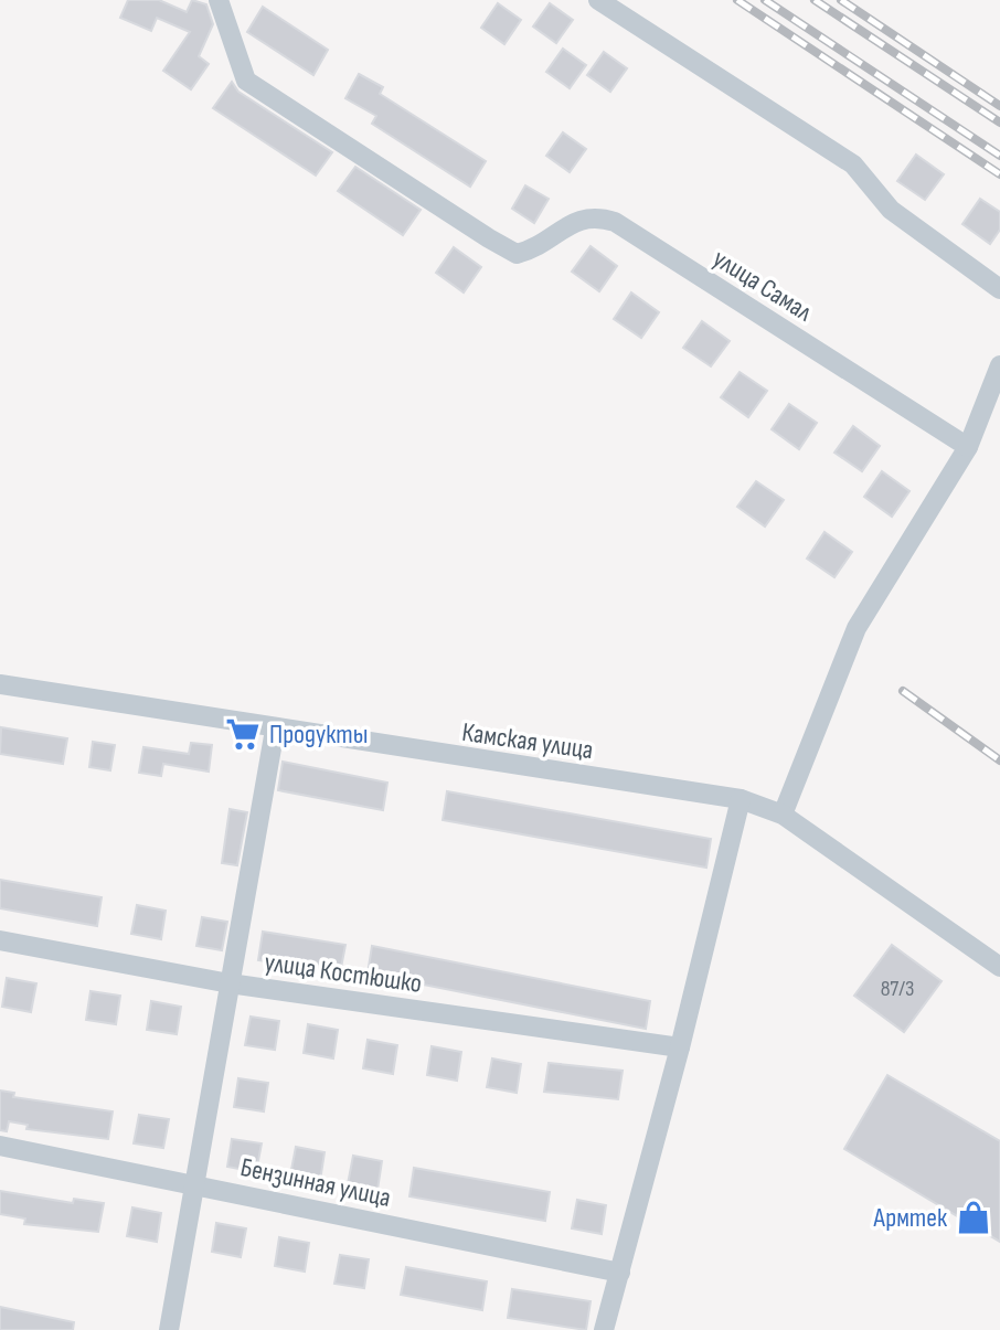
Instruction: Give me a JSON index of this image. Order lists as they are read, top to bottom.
{
  "streets": {
    "street": [
      "улица Самал",
      "Камская улица",
      "улица Костюшко",
      "Бензинная улица"
    ]
  },
  "places": {
    "supermarket": ["Продукты"],
    "shop": ["Армтек"]
  },
  "house_numbers": ["87/3"]
}
